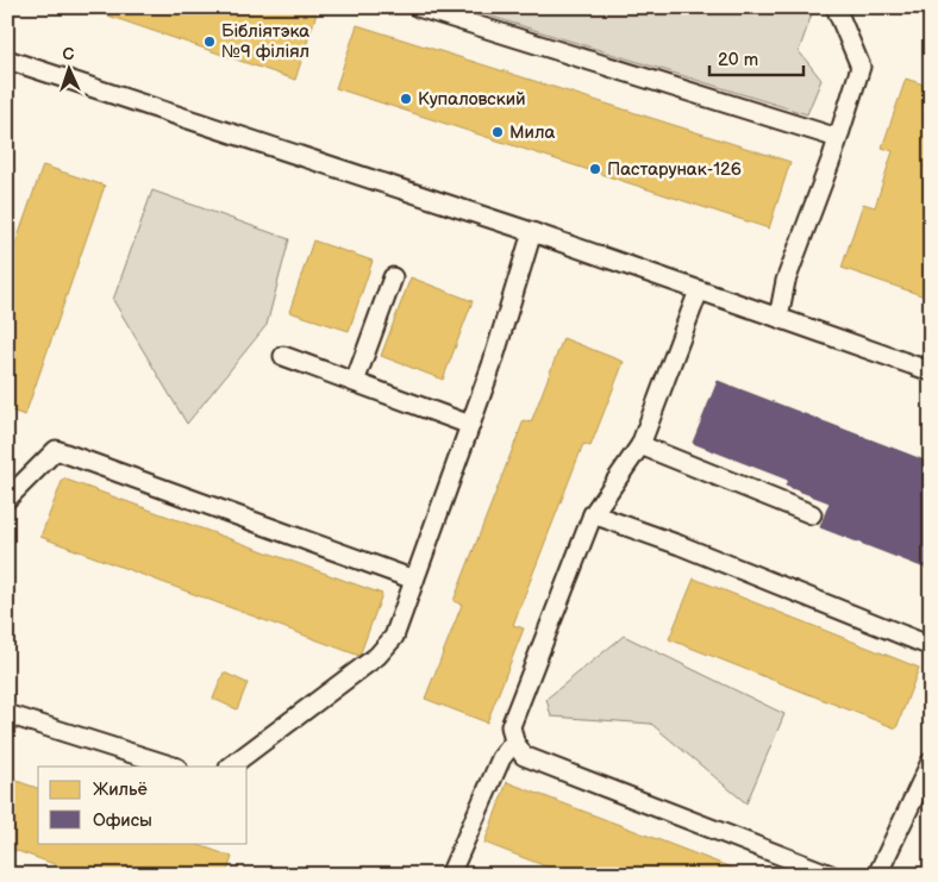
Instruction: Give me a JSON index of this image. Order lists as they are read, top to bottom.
{
  "places": [
    "Бібліятэка №9 філіял",
    "Купаловский",
    "Мила",
    "Пастарунак-126"
  ],
  "legend": ["Жильё", "Офисы"],
  "scale_bar": "20 m",
  "north": "top"
}
